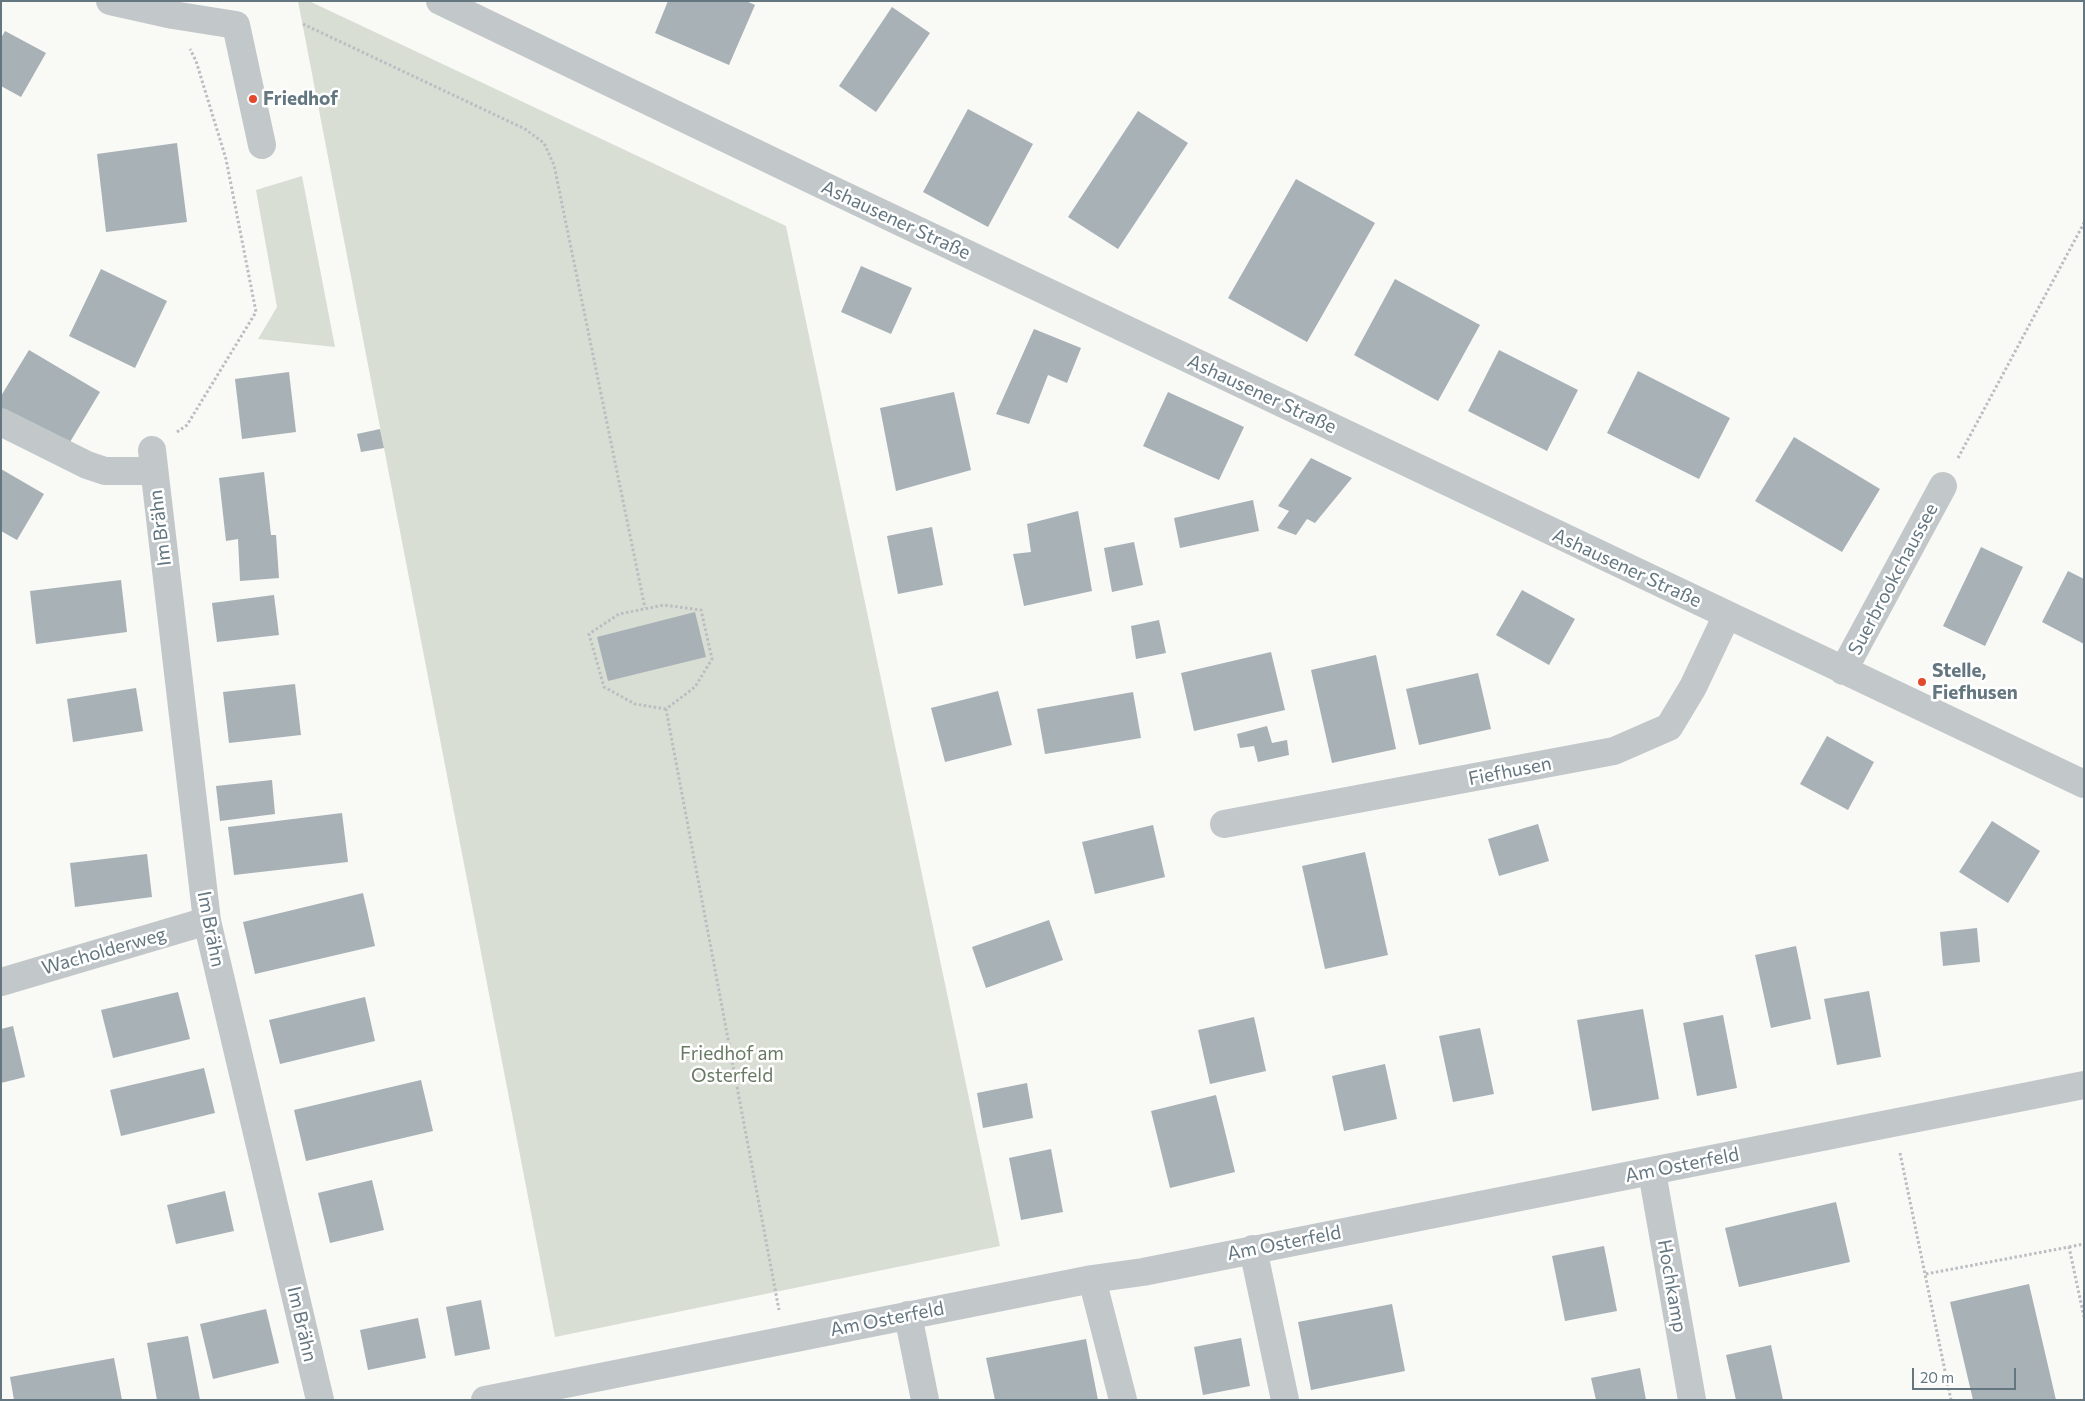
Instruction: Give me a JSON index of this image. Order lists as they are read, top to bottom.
{
  "streets": {
    "street": [
      "Ashausener Straße",
      "Im Brähn",
      "Suerbrookchaussee",
      "Fiefhusen",
      "Wacholderweg",
      "Am Osterfeld",
      "Hochkamp"
    ]
  },
  "crossings": [
    ["Ashausener Straße", "Suerbrookchaussee"],
    ["Ashausener Straße", "Fiefhusen"],
    ["Im Brähn", "Wacholderweg"],
    ["Am Osterfeld", "Hochkamp"]
  ],
  "parks": ["Friedhof am Osterfeld"],
  "places": ["Friedhof", "Stelle, Fiefhusen"],
  "scale_bar": "20 m"
}
